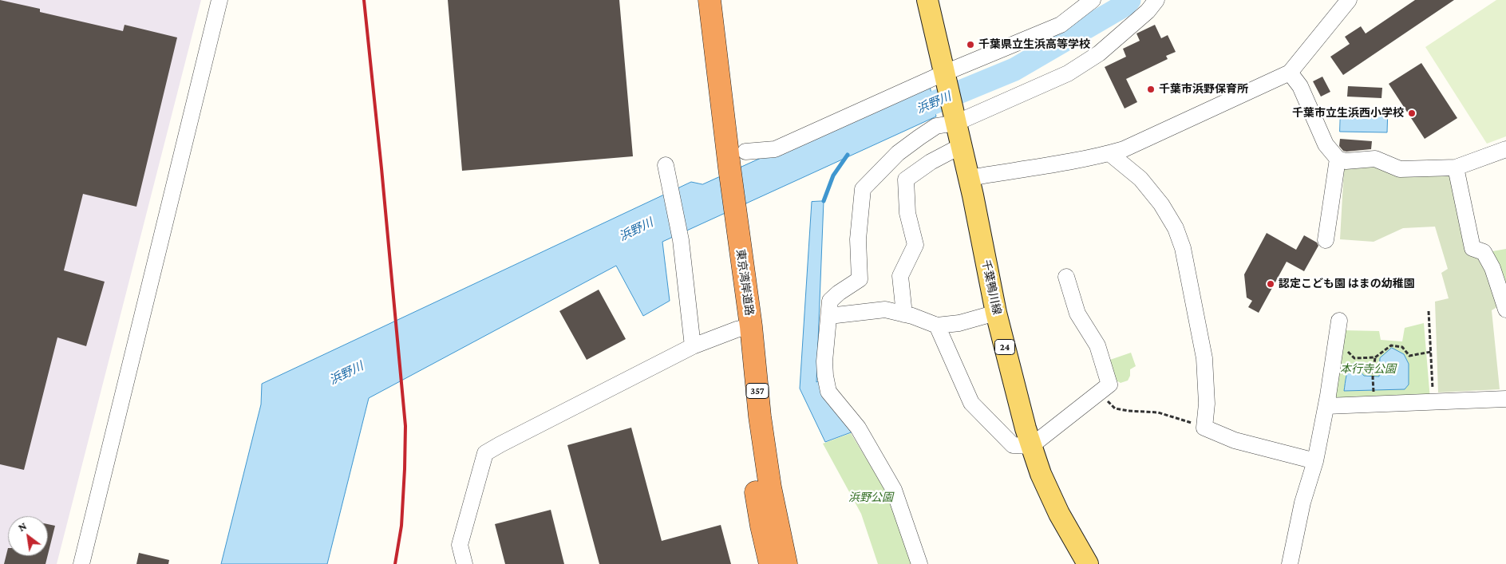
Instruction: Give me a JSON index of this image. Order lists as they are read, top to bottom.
{
  "streets": {
    "highway": ["東京湾岸道路", "357"],
    "main road": ["千葉鴨川線", "24"]
  },
  "water": ["浜野川"],
  "parks": ["本行寺公園", "浜野公園"],
  "places": [
    "千葉県立生浜高等学校",
    "千葉市浜野保育所",
    "千葉市立生浜西小学校",
    "認定こども園 はまの幼稚園"
  ],
  "north": "top left"
}
